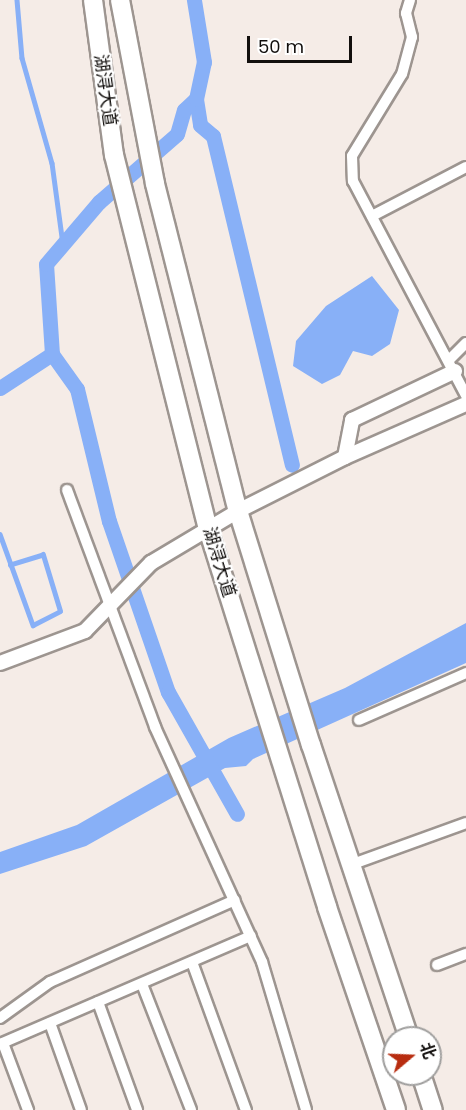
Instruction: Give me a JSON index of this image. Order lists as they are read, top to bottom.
{
  "streets": {
    "main road": ["湖浔大道"]
  },
  "scale_bar": "50 m",
  "north": "right"
}
